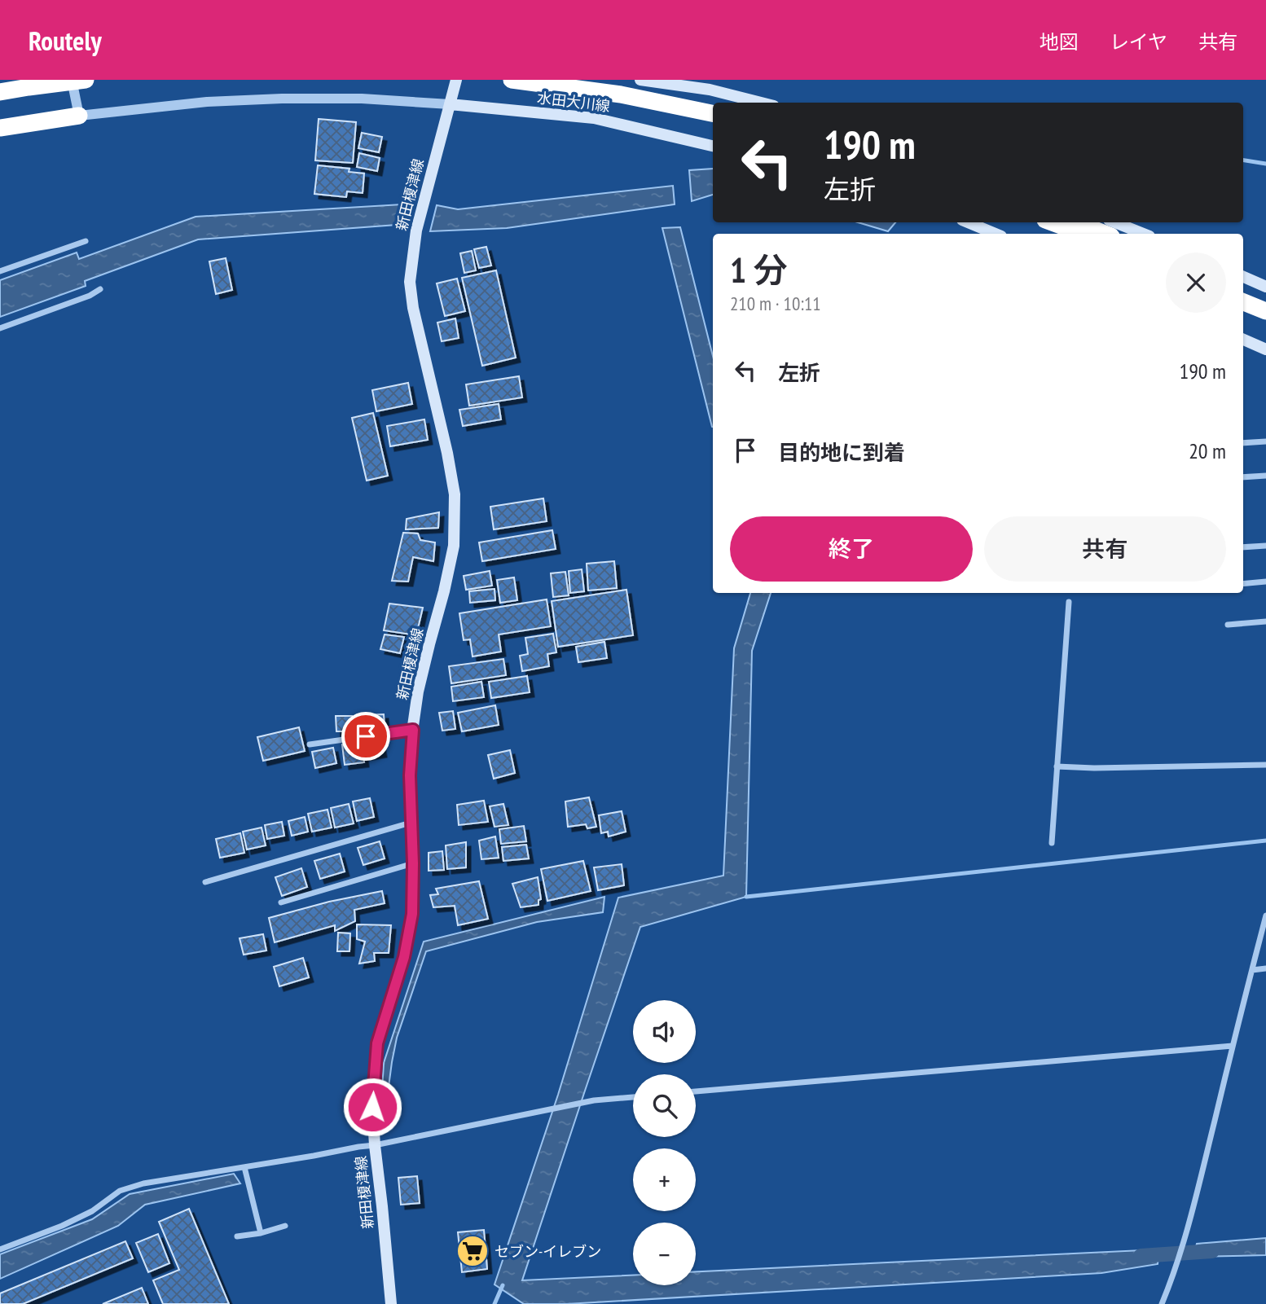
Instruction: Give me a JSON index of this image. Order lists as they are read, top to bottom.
{
  "streets": {
    "main road": ["水田大川線", "新田榎津線"]
  },
  "crossings": [
    ["水田大川線", "新田榎津線"]
  ],
  "places": {
    "supermarket": ["セブン-イレブン"]
  },
  "page": {
    "header": "Routely",
    "nav": ["地図", "レイヤ", "共有"],
    "turn": ["190 m", "左折"],
    "heading": ["1 分", "210 m · 10:11"],
    "list": [
      {
        "name": "左折",
        "value": "190 m"
      },
      {
        "name": "目的地に到着",
        "value": "20 m"
      }
    ],
    "buttons": ["終了", "共有"],
    "map_buttons": ["+", "−"]
  }
}
